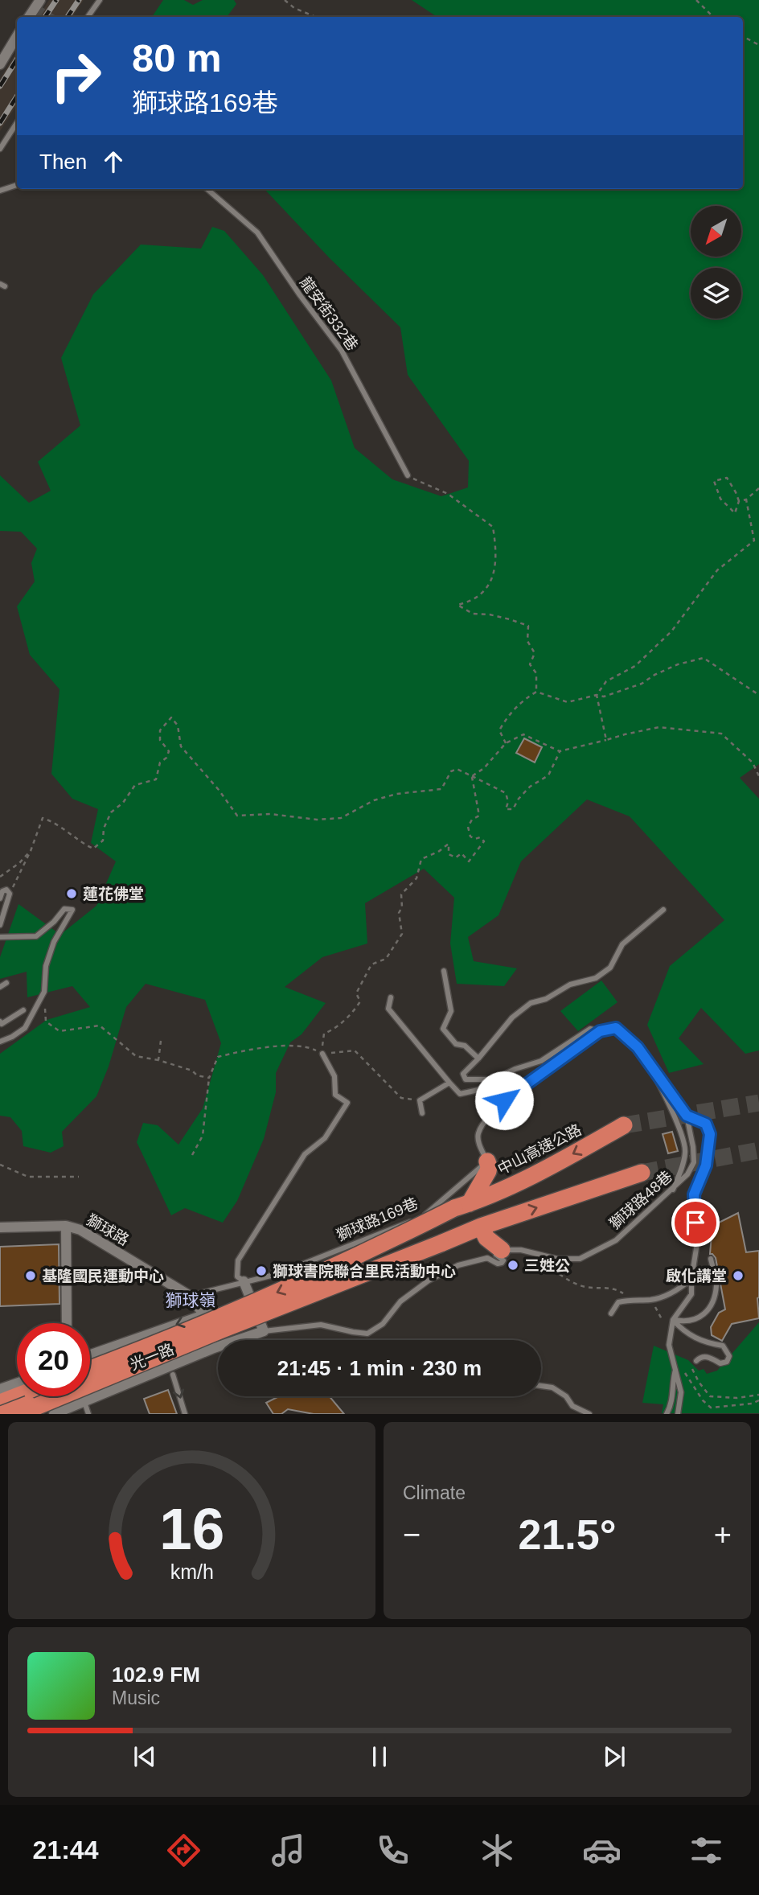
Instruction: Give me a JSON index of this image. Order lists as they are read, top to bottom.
{
  "streets": {
    "highway": ["中山高速公路"],
    "street": ["獅球路", "光一路"],
    "lane": ["龍安街332巷", "獅球路48巷", "獅球路169巷"]
  },
  "crossings": [
    ["獅球路169巷", "獅球路"]
  ],
  "districts": ["獅球嶺"],
  "places": [
    "蓮花佛堂",
    "三姓公",
    "獅球書院聯合里民活動中心",
    "基隆國民運動中心",
    "啟化講堂"
  ],
  "north": "bottom left",
  "page": {
    "turn": ["80 m", "獅球路169巷"],
    "then": "Then",
    "limit": "20",
    "trip": "21:45 · 1 min · 230 m",
    "tile": "Climate",
    "heat": ["−", "21.5°", "+"],
    "song": ["102.9 FM", "Music"],
    "tabs": "21:44",
    "gauge": ["16", "km/h"]
  }
}
